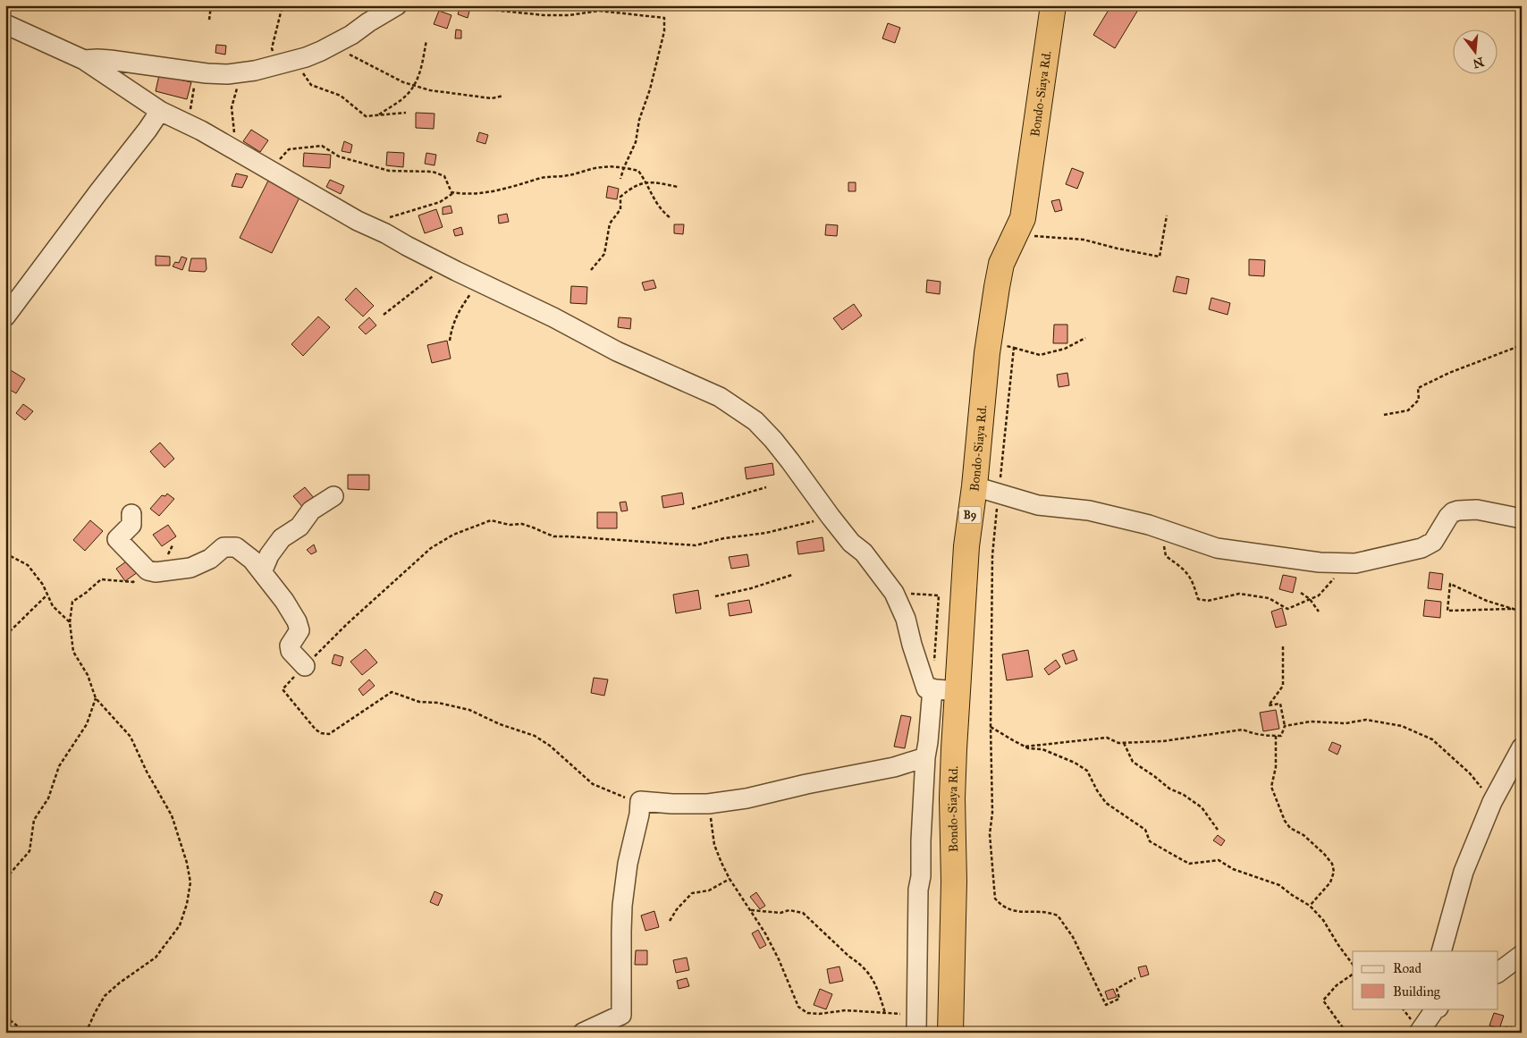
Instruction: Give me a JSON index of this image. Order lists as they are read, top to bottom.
{
  "streets": {
    "highway": ["Bondo-Siaya Rd.", "B9"]
  },
  "legend": ["Road", "Building"],
  "north": "bottom"
}
